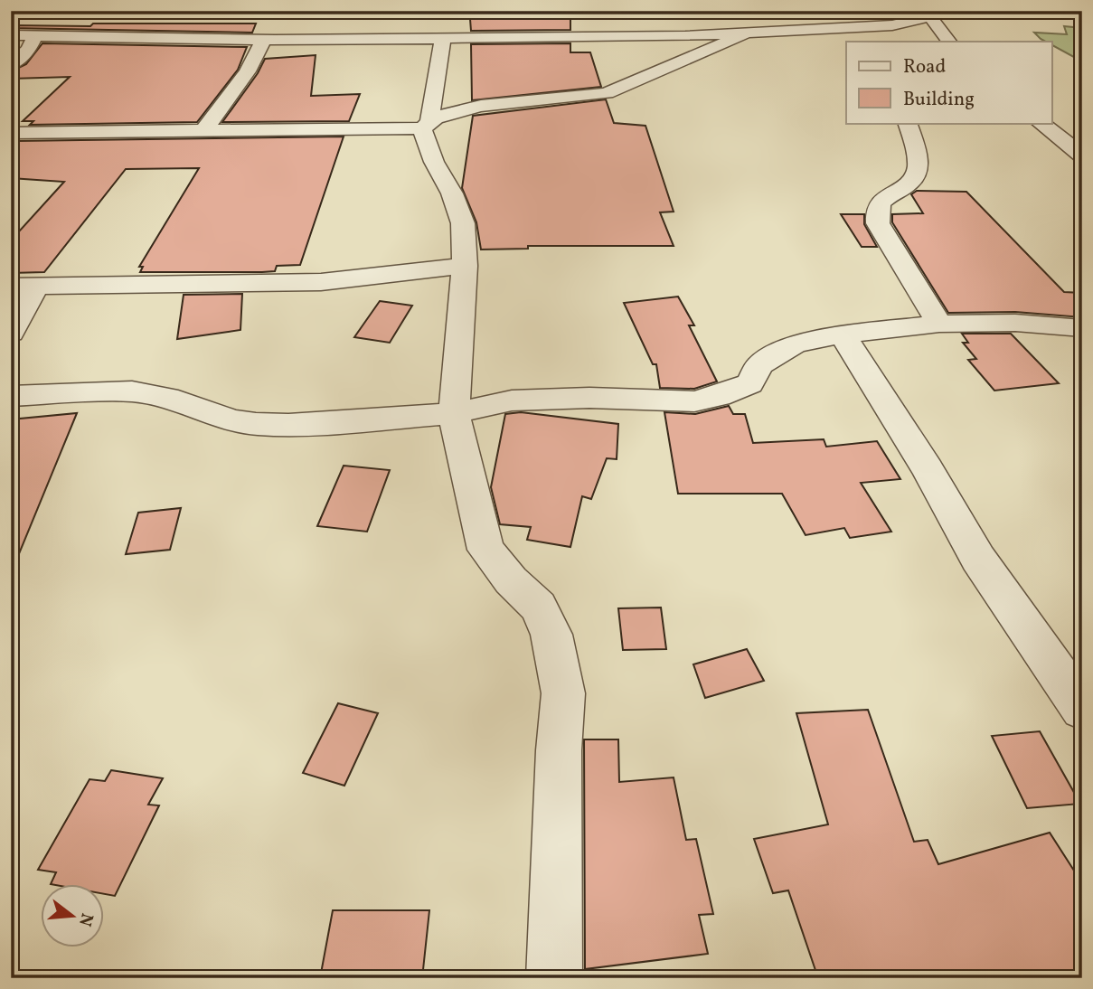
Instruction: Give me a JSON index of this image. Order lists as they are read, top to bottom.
{
  "legend": ["Road", "Building"],
  "north": "right"
}
